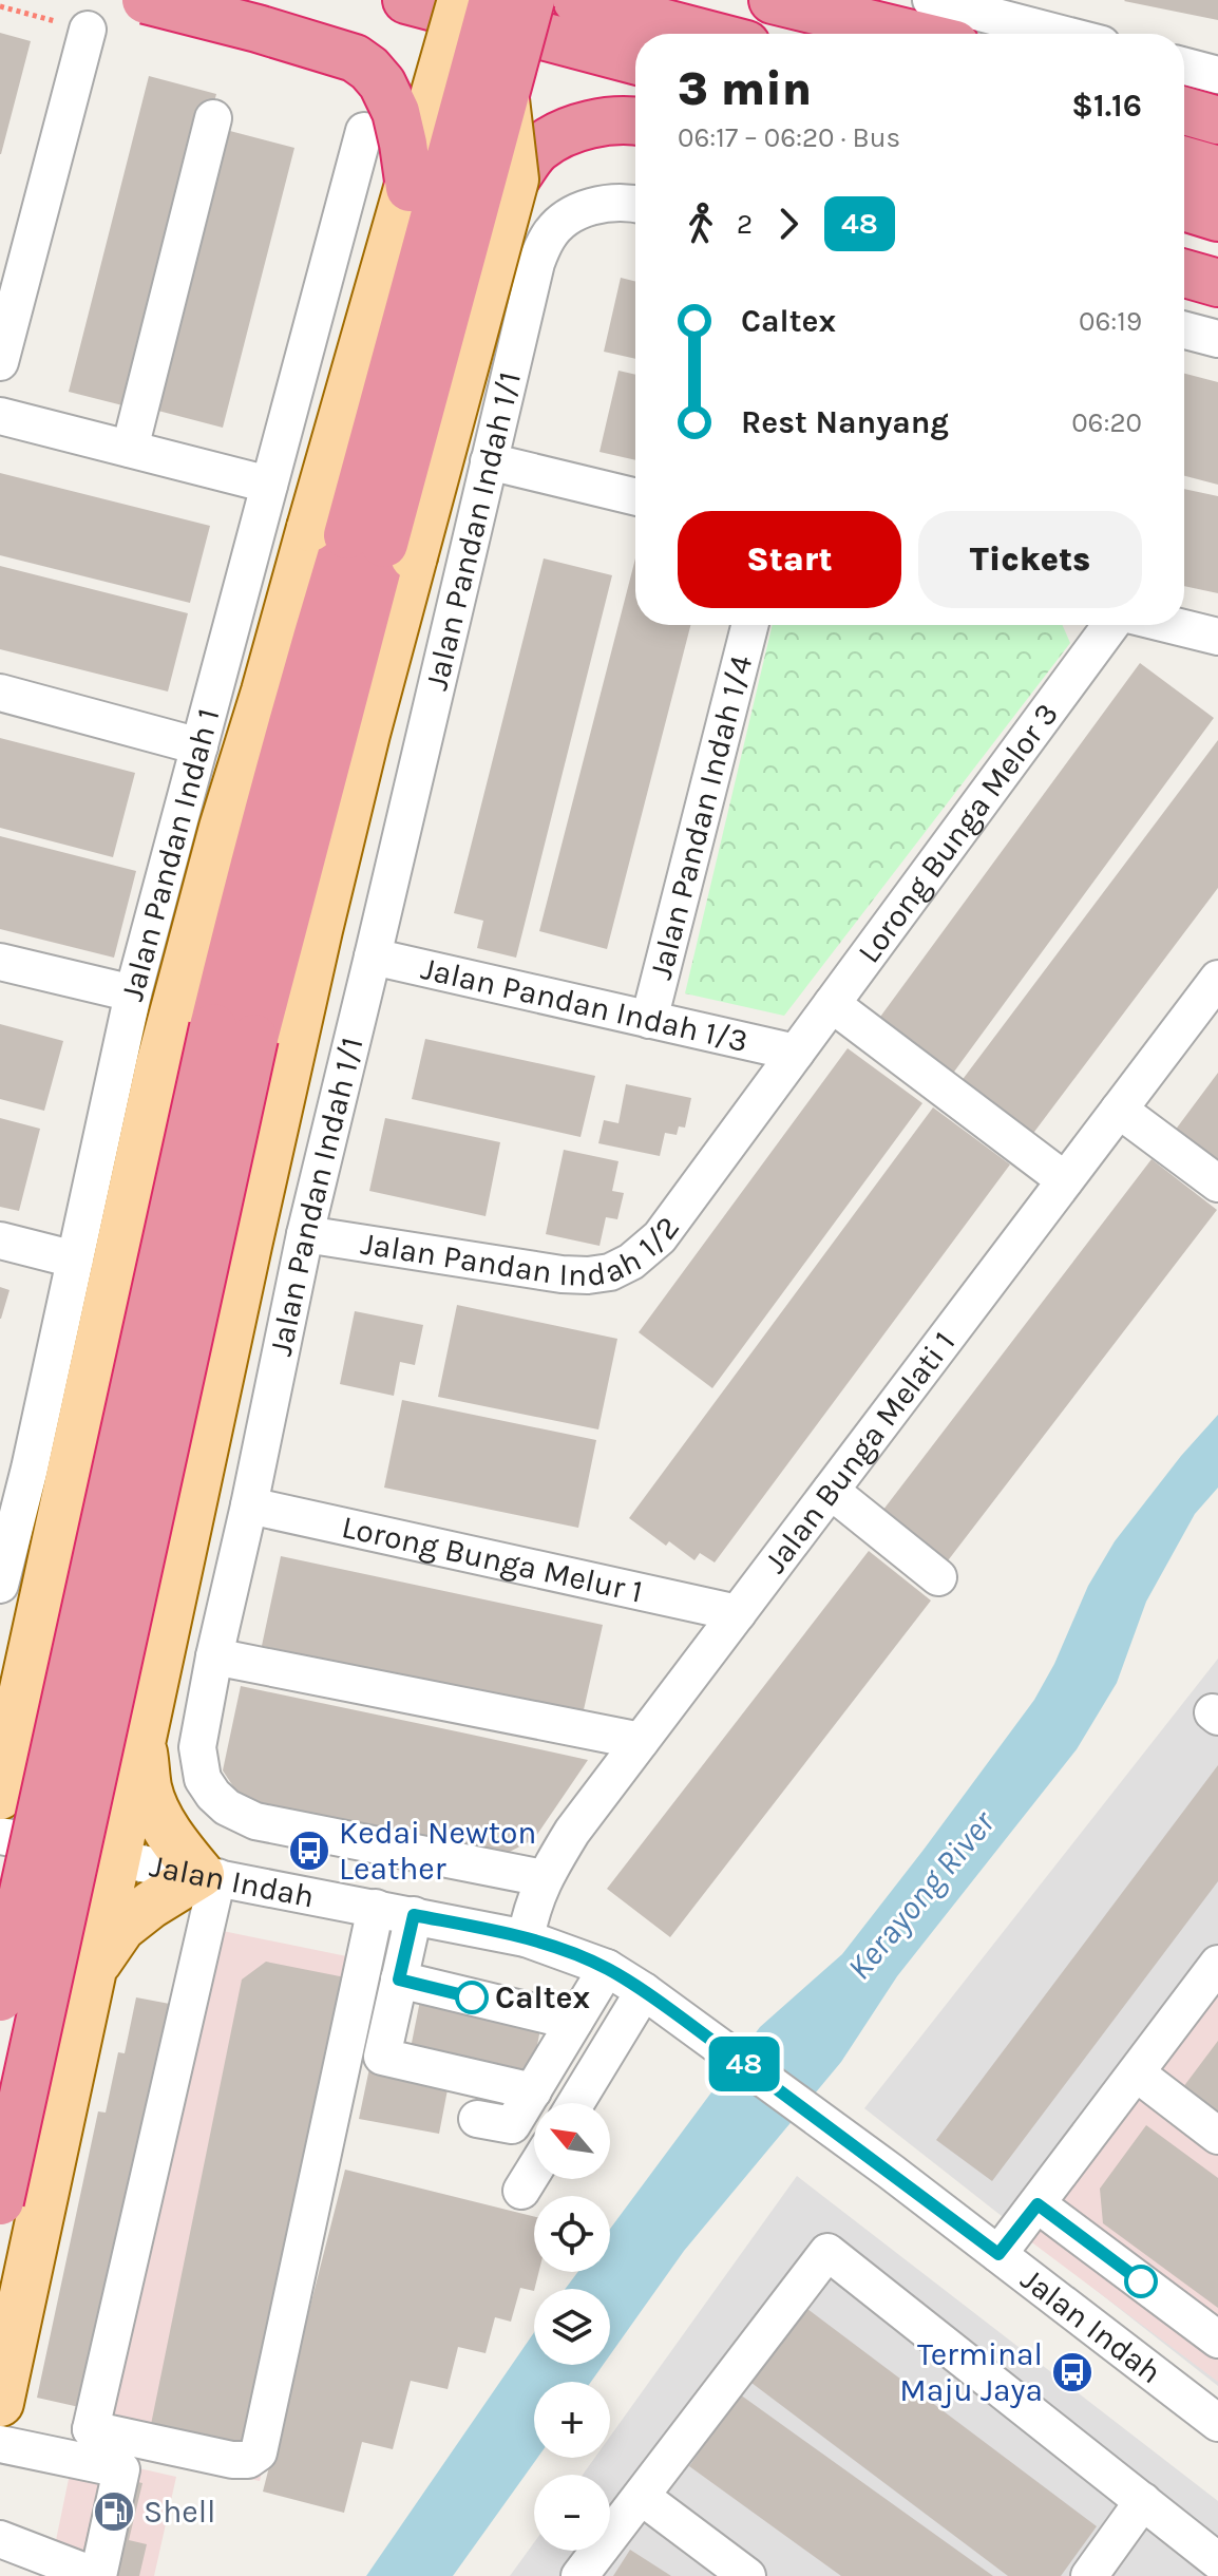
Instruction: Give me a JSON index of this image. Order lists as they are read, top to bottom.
{
  "streets": {
    "street": [
      "Jalan Pandan Indah 1/1",
      "Jalan Pandan Indah 1/4",
      "Lorong Bunga Melor 3",
      "Jalan Pandan Indah 1",
      "Jalan Pandan Indah 1/3",
      "Jalan Pandan Indah 1/2",
      "Jalan Bunga Melati 1",
      "Lorong Bunga Melur 1",
      "Jalan Indah"
    ]
  },
  "crossings": [
    ["Jalan Pandan Indah 1/1", "Jalan Pandan Indah 1/3"],
    ["Jalan Pandan Indah 1/1", "Jalan Pandan Indah 1/2"],
    ["Jalan Pandan Indah 1/1", "Jalan Bunga Melati 1"],
    ["Jalan Pandan Indah 1/1", "Lorong Bunga Melur 1"],
    ["Jalan Pandan Indah 1/4", "Jalan Pandan Indah 1/3"],
    ["Lorong Bunga Melor 3", "Jalan Pandan Indah 1/3"],
    ["Lorong Bunga Melor 3", "Jalan Pandan Indah 1/2"],
    ["Jalan Pandan Indah 1/3", "Jalan Pandan Indah 1/2"],
    ["Jalan Bunga Melati 1", "Lorong Bunga Melur 1"],
    ["Jalan Bunga Melati 1", "Jalan Indah"]
  ],
  "water": ["Kerayong River"],
  "places": {
    "bus stop": ["Kedai Newton Leather", "Terminal Maju Jaya"],
    "other": ["Caltex"],
    "fuel station": ["Shell"]
  },
  "lines": ["bus line 48"],
  "north": "top left",
  "page": {
    "on_map": "48",
    "heading": ["3 min", "06:17 – 06:20 · Bus", "$1.16"],
    "legs": ["2", "48"],
    "list": [
      {
        "name": "Caltex",
        "value": "06:19"
      },
      {
        "name": "Rest Nanyang",
        "value": "06:20"
      }
    ],
    "buttons": ["Start", "Tickets"],
    "map_buttons": ["+", "−"]
  }
}
